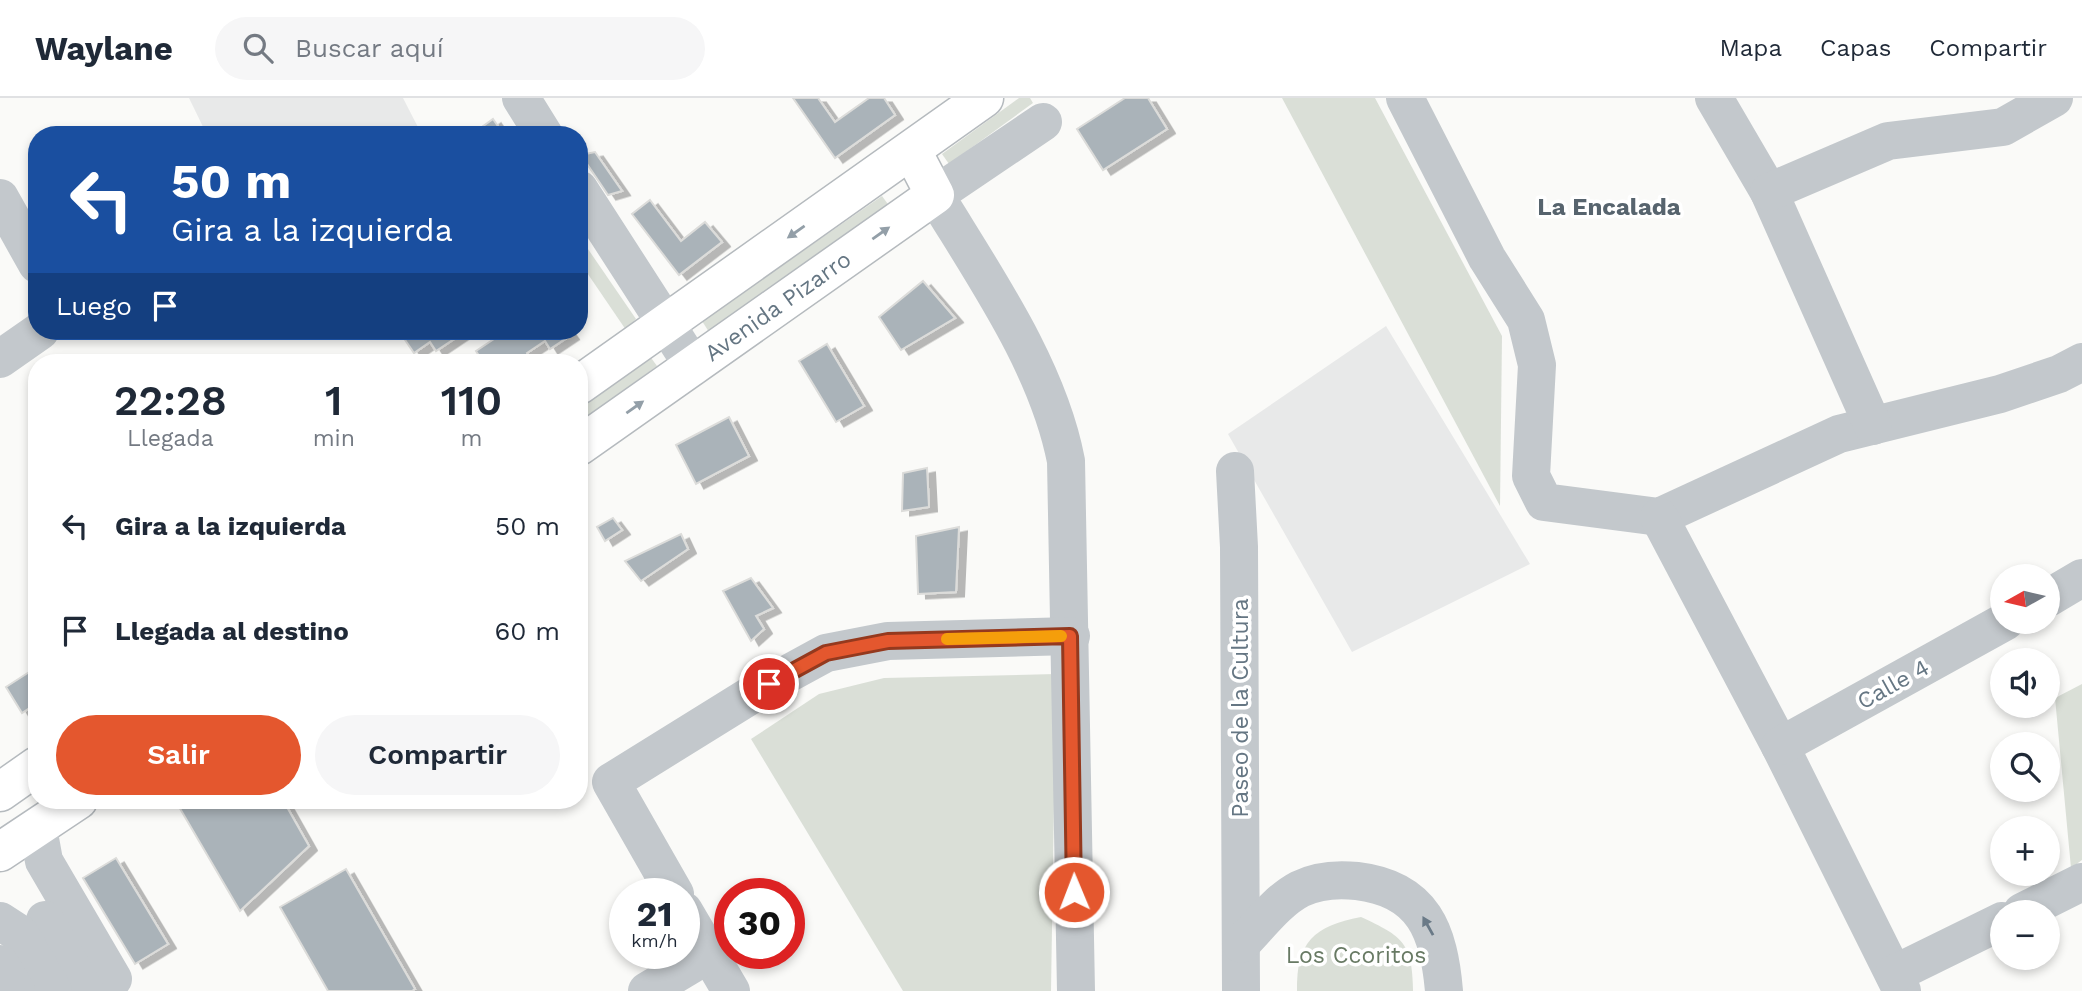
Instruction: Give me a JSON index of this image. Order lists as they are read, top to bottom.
{
  "streets": {
    "main road": ["Avenida Pizarro"],
    "street": ["Calle 4", "Paseo de la Cultura"]
  },
  "districts": ["La Encalada"],
  "parks": ["Los Ccoritos"],
  "north": "left",
  "page": {
    "header": "Waylane",
    "search": "Buscar aquí",
    "nav": ["Mapa", "Capas", "Compartir"],
    "turn": ["50 m", "Gira a la izquierda"],
    "then": "Luego",
    "eta": [
      "22:28",
      "Llegada",
      "1",
      "min",
      "110",
      "m"
    ],
    "list": [
      {
        "name": "Gira a la izquierda",
        "value": "50 m"
      },
      {
        "name": "Llegada al destino",
        "value": "60 m"
      }
    ],
    "map_buttons": ["+", "−"],
    "buttons": ["Salir", "Compartir"],
    "speed": "21 km/h",
    "limit": "30"
  }
}
